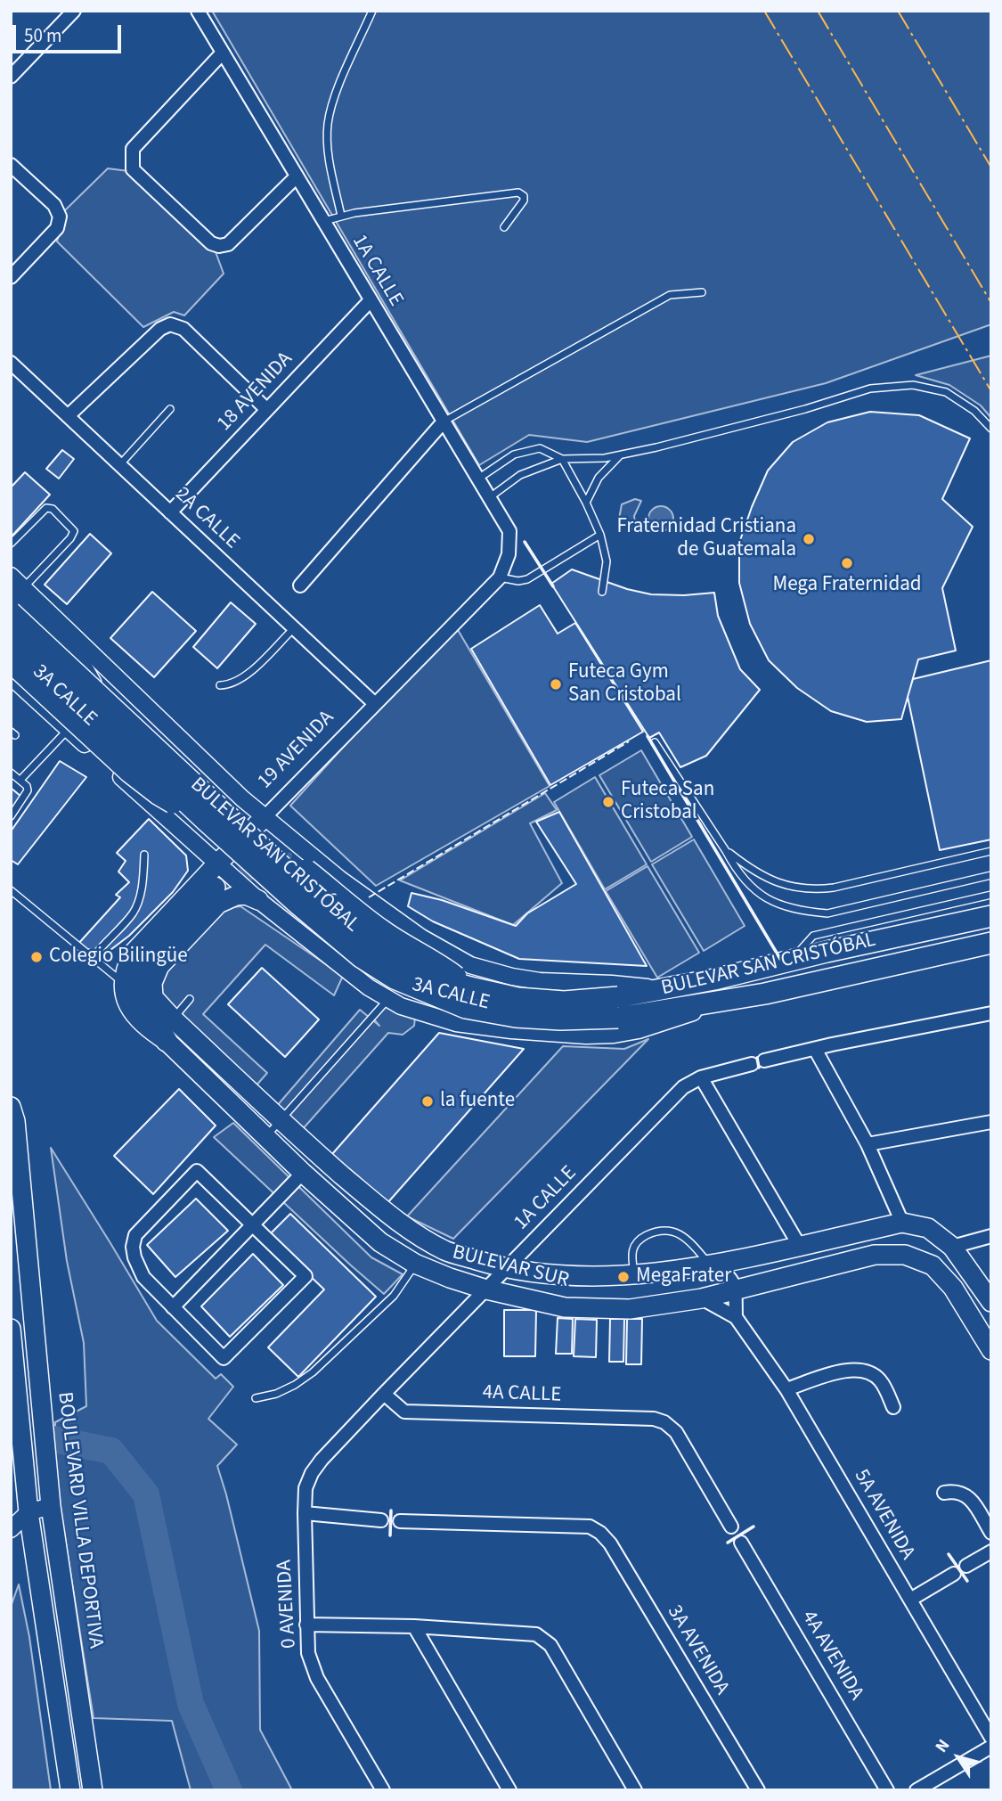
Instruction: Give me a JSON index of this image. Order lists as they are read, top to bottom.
{
  "streets": {
    "main road": [
      "19 AVENIDA",
      "BULEVAR SAN CRISTÓBAL",
      "BULEVAR SUR",
      "BOULEVARD VILLA DEPORTIVA"
    ],
    "street": [
      "1A CALLE",
      "18 AVENIDA",
      "2A CALLE",
      "3A CALLE",
      "4A CALLE",
      "5A AVENIDA",
      "0 AVENIDA",
      "3A AVENIDA",
      "4A AVENIDA"
    ]
  },
  "crossings": [
    ["1A CALLE", "18 AVENIDA"],
    ["1A CALLE", "19 AVENIDA"],
    ["1A CALLE", "BULEVAR SUR"],
    ["1A CALLE", "4A CALLE"],
    ["1A CALLE", "0 AVENIDA"],
    ["18 AVENIDA", "2A CALLE"],
    ["2A CALLE", "19 AVENIDA"],
    ["3A CALLE", "19 AVENIDA"],
    ["3A CALLE", "BULEVAR SAN CRISTÓBAL"],
    ["19 AVENIDA", "BULEVAR SUR"],
    ["BULEVAR SUR", "5A AVENIDA"]
  ],
  "places": [
    "Fraternidad Cristiana de Guatemala",
    "Mega Fraternidad",
    "Futeca Gym San Cristobal",
    "Futeca San Cristobal",
    "Colegio Bilingüe",
    "la fuente",
    "MegaFrater"
  ],
  "scale_bar": "50 m",
  "north": "top left"
}
